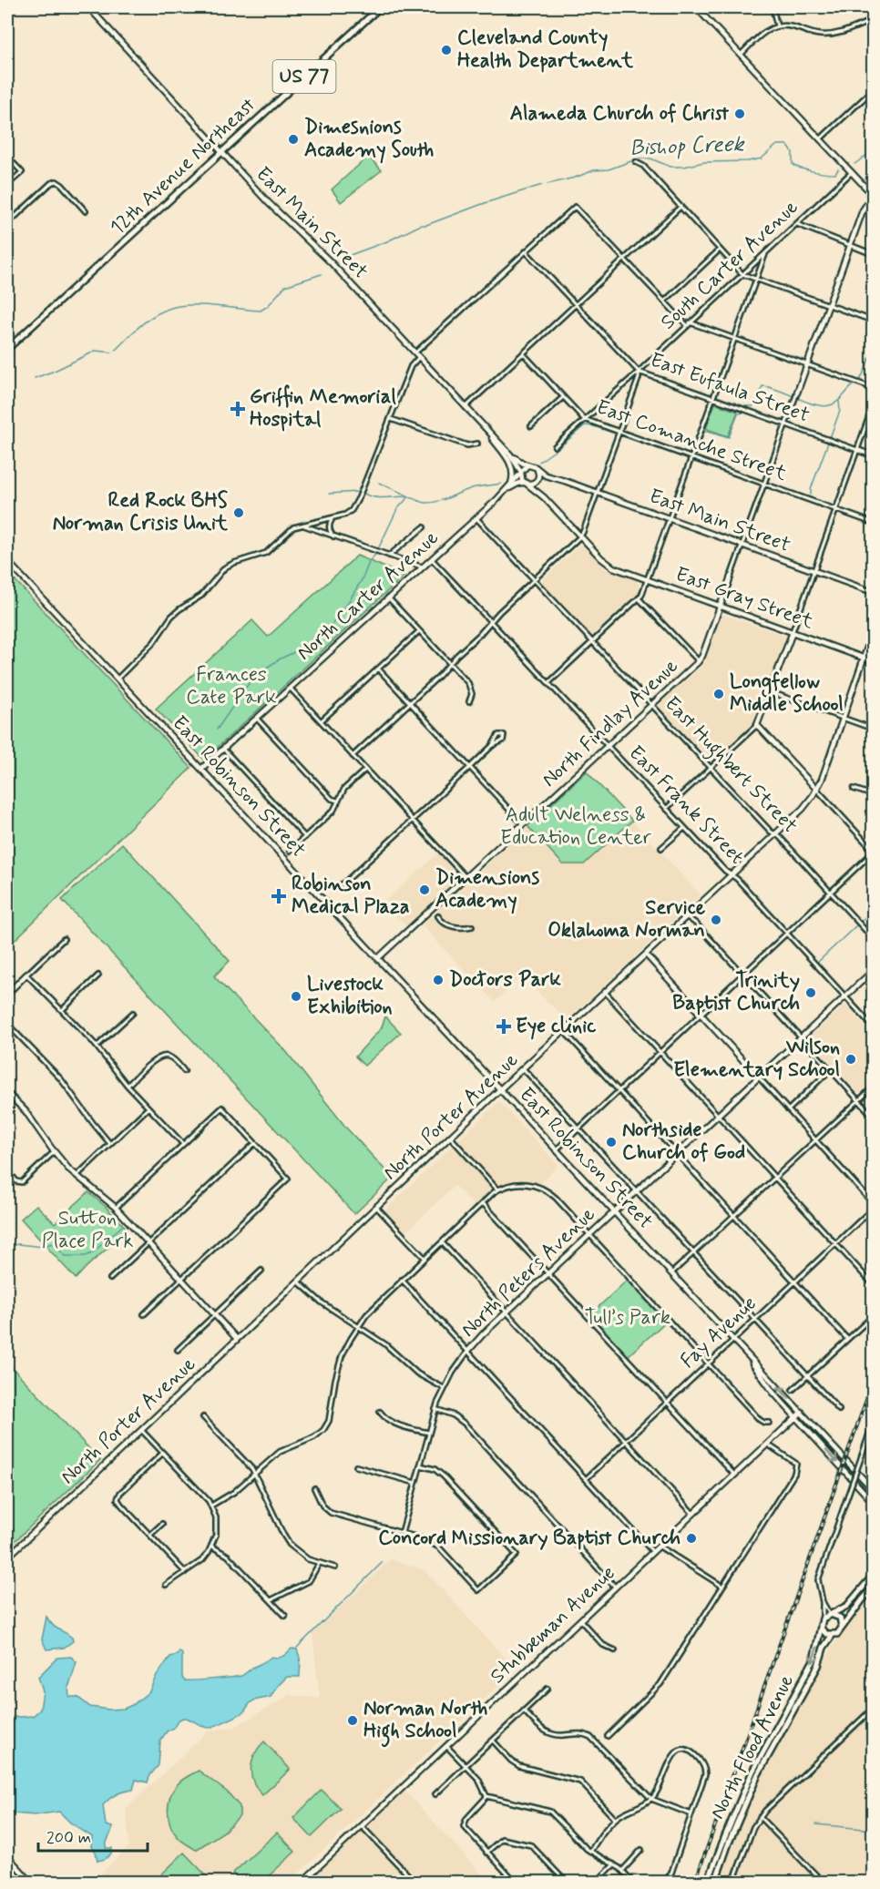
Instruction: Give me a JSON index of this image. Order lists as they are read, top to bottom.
{
  "streets": {
    "main road": ["US 77", "12th Avenue Northeast", "North Flood Avenue"],
    "street": [
      "East Main Street",
      "South Carter Avenue",
      "East Eufaula Street",
      "East Comanche Street",
      "North Carter Avenue",
      "East Gray Street",
      "North Findlay Avenue",
      "East Hughbert Street",
      "East Robinson Street",
      "East Frank Street",
      "North Porter Avenue",
      "North Peters Avenue",
      "Fay Avenue",
      "Stubbeman Avenue"
    ]
  },
  "crossings": [
    ["12th Avenue Northeast", "East Main Street"],
    ["East Main Street", "North Carter Avenue"],
    ["East Main Street", "North Findlay Avenue"],
    ["South Carter Avenue", "East Eufaula Street"],
    ["South Carter Avenue", "East Comanche Street"],
    ["East Eufaula Street", "North Findlay Avenue"],
    ["East Comanche Street", "North Findlay Avenue"],
    ["North Carter Avenue", "East Hughbert Street"],
    ["North Carter Avenue", "East Robinson Street"],
    ["North Carter Avenue", "East Frank Street"],
    ["East Gray Street", "North Findlay Avenue"],
    ["East Gray Street", "North Porter Avenue"],
    ["North Findlay Avenue", "East Hughbert Street"],
    ["North Findlay Avenue", "East Robinson Street"],
    ["North Findlay Avenue", "East Frank Street"],
    ["East Hughbert Street", "North Porter Avenue"],
    ["East Robinson Street", "North Porter Avenue"],
    ["East Robinson Street", "North Peters Avenue"],
    ["East Robinson Street", "Fay Avenue"],
    ["East Frank Street", "North Porter Avenue"],
    ["East Frank Street", "North Peters Avenue"]
  ],
  "water": ["Bishop Creek"],
  "parks": [
    "Frances Cate Park",
    "Adult Welness & Education Center",
    "Sutton Place Park",
    "Tull’s Park"
  ],
  "places": {
    "other": [
      "Cleveland County Health Department",
      "Alameda Church of Christ",
      "Dimesnions Academy South",
      "Red Rock BHS Norman Crisis Unit",
      "Longfellow Middle School",
      "Dimensions Academy",
      "Service Oklahoma Norman",
      "Doctors Park",
      "Trinity Baptist Church",
      "Livestock Exhibition",
      "Wilson Elementary School",
      "Northside Church of God",
      "Concord Missionary Baptist Church",
      "Norman North High School"
    ],
    "health": ["Griffin Memorial Hospital", "Robinson Medical Plaza", "Eye clinic"]
  },
  "scale_bar": "200 m"
}
